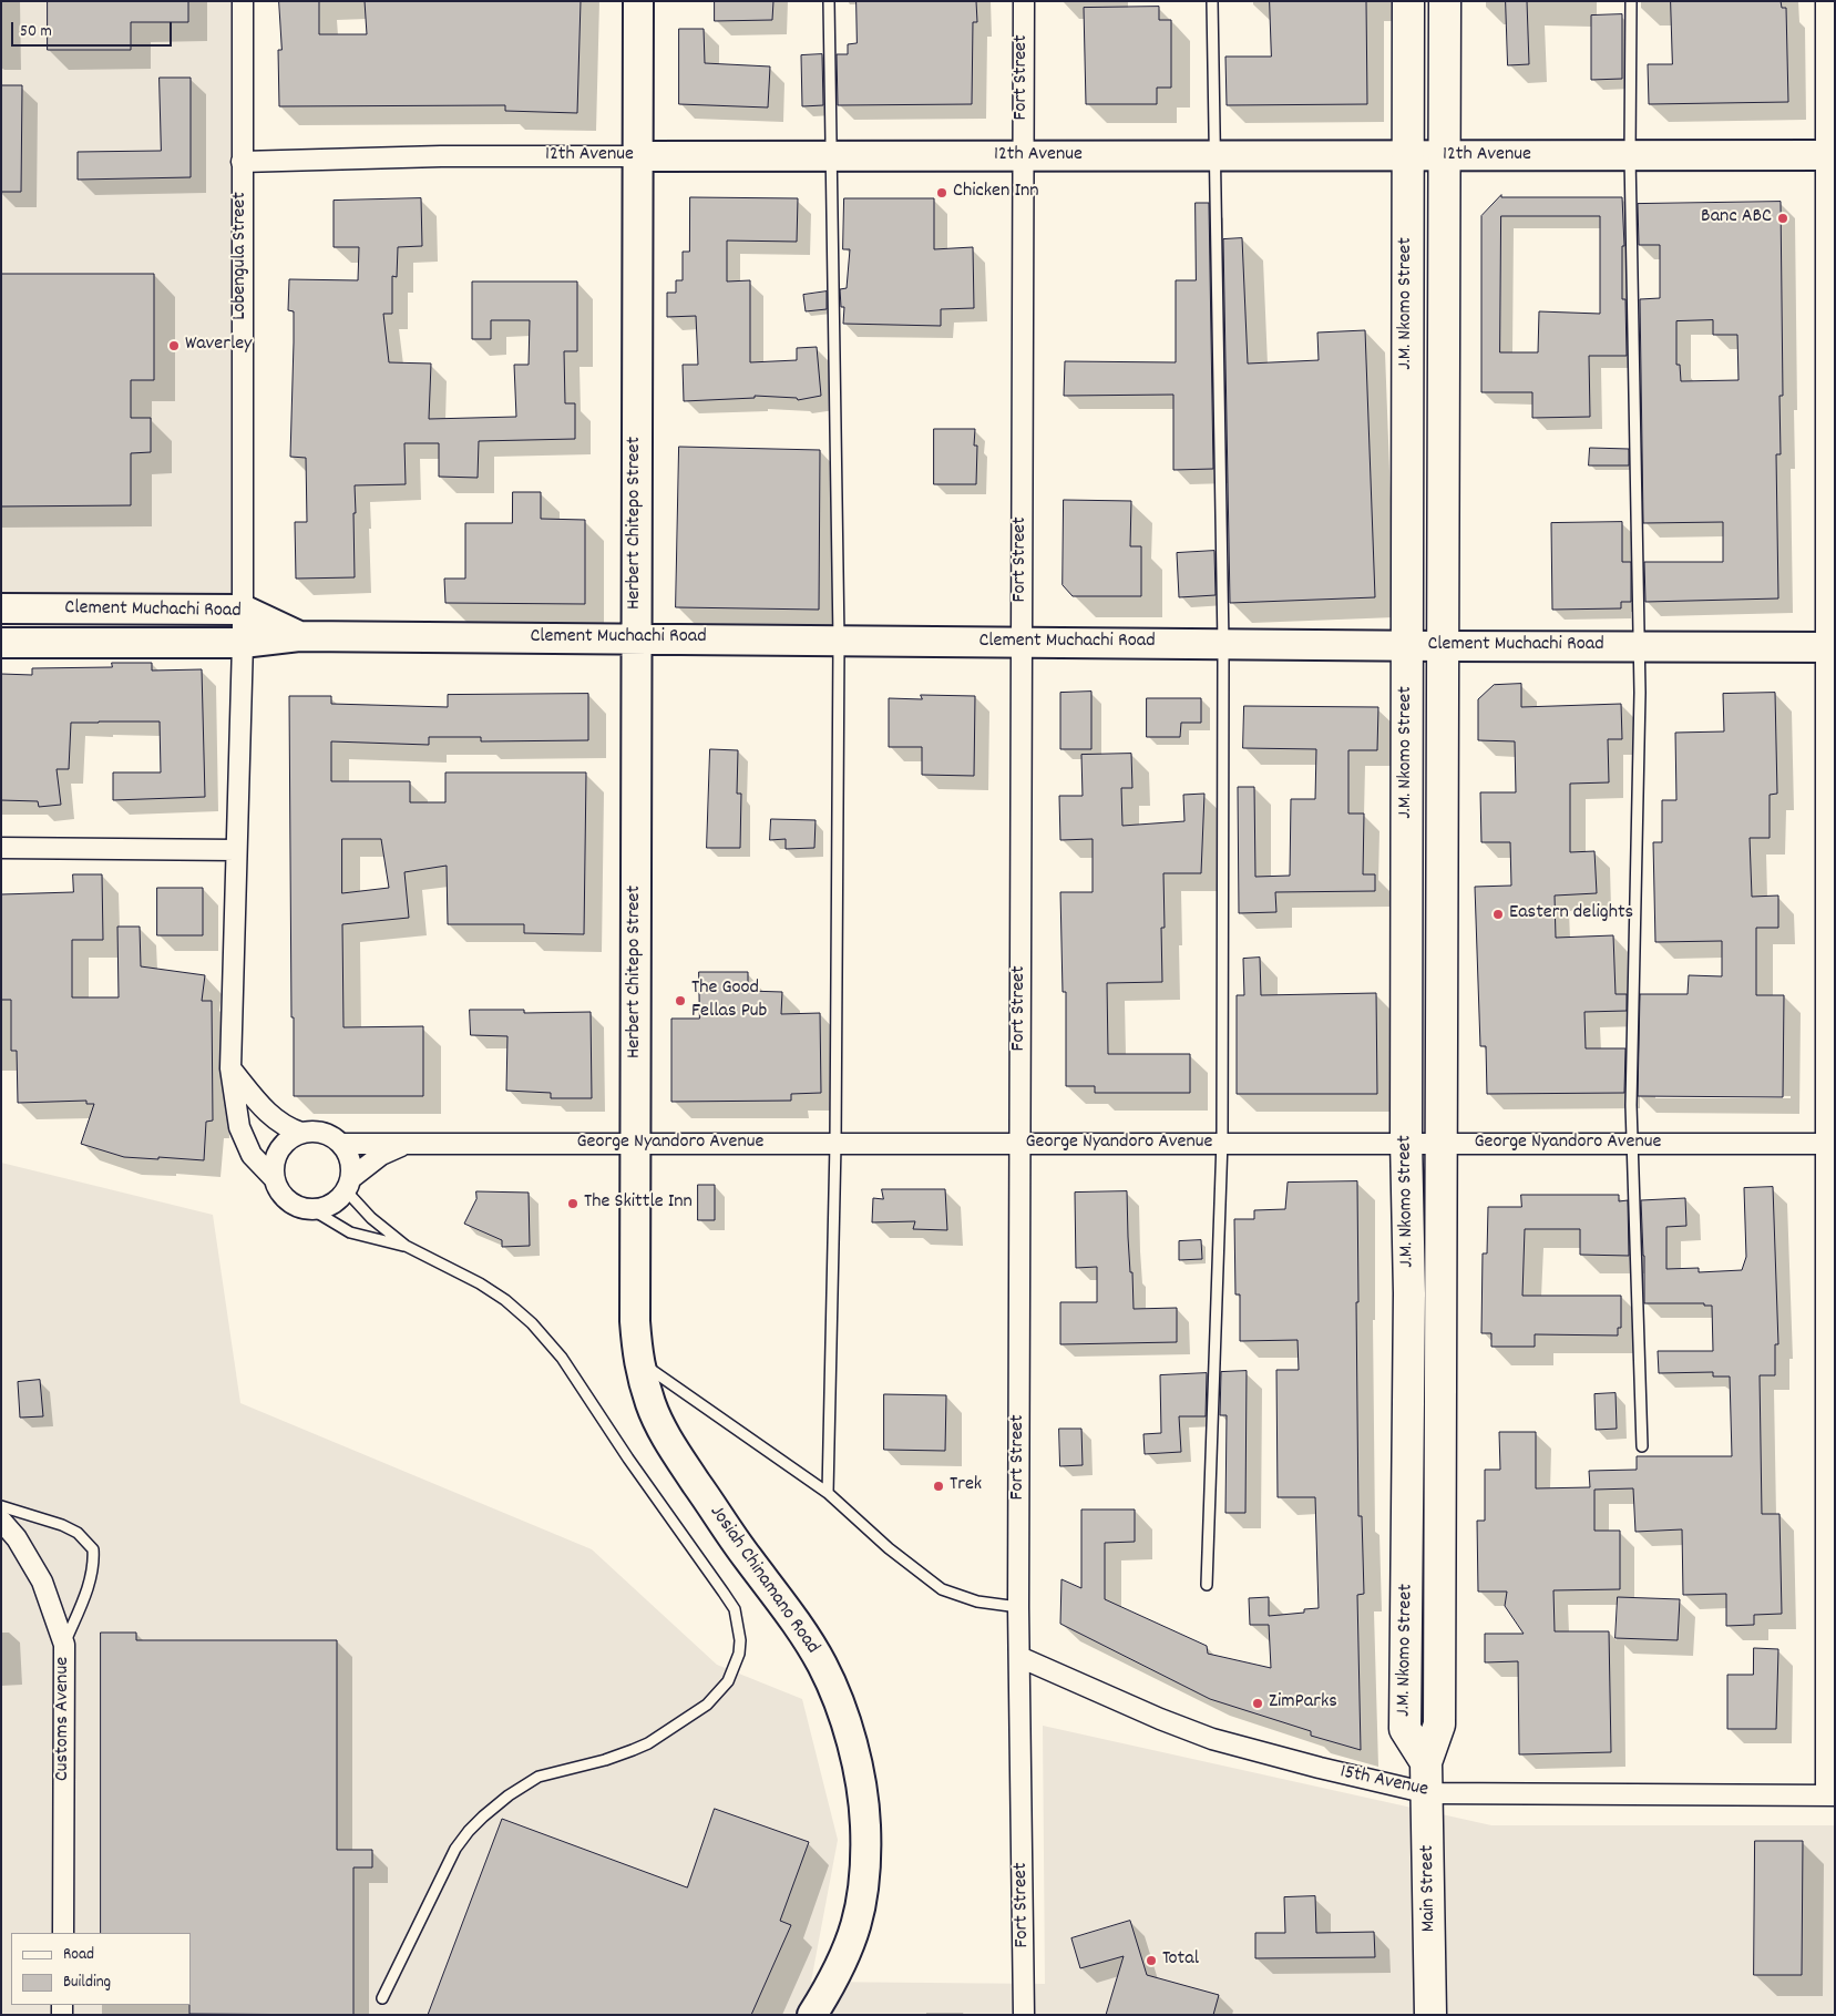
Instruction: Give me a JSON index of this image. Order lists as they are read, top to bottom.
{
  "streets": {
    "highway": ["J.M. Nkomo Street", "Main Street"],
    "street": [
      "Fort Street",
      "12th Avenue",
      "Lobengula Street",
      "Herbert Chitepo Street",
      "Clement Muchachi Road",
      "George Nyandoro Avenue",
      "Josiah Chinamano Road",
      "Customs Avenue",
      "15th Avenue"
    ]
  },
  "crossings": [
    ["Fort Street", "12th Avenue"],
    ["Fort Street", "Clement Muchachi Road"],
    ["Fort Street", "George Nyandoro Avenue"],
    ["Fort Street", "15th Avenue"],
    ["12th Avenue", "Lobengula Street"],
    ["12th Avenue", "J.M. Nkomo Street"],
    ["12th Avenue", "Herbert Chitepo Street"],
    ["Lobengula Street", "Clement Muchachi Road"],
    ["Lobengula Street", "George Nyandoro Avenue"],
    ["J.M. Nkomo Street", "Clement Muchachi Road"],
    ["J.M. Nkomo Street", "George Nyandoro Avenue"],
    ["J.M. Nkomo Street", "Main Street"],
    ["Herbert Chitepo Street", "Clement Muchachi Road"],
    ["Herbert Chitepo Street", "George Nyandoro Avenue"],
    ["Herbert Chitepo Street", "Josiah Chinamano Road"],
    ["George Nyandoro Avenue", "Josiah Chinamano Road"],
    ["15th Avenue", "Main Street"]
  ],
  "places": [
    "Chicken Inn",
    "Banc ABC",
    "Waverley",
    "Eastern delights",
    "The Good Fellas Pub",
    "The Skittle Inn",
    "Trek",
    "ZimParks",
    "Total"
  ],
  "legend": ["Road", "Building"],
  "scale_bar": "50 m"
}
